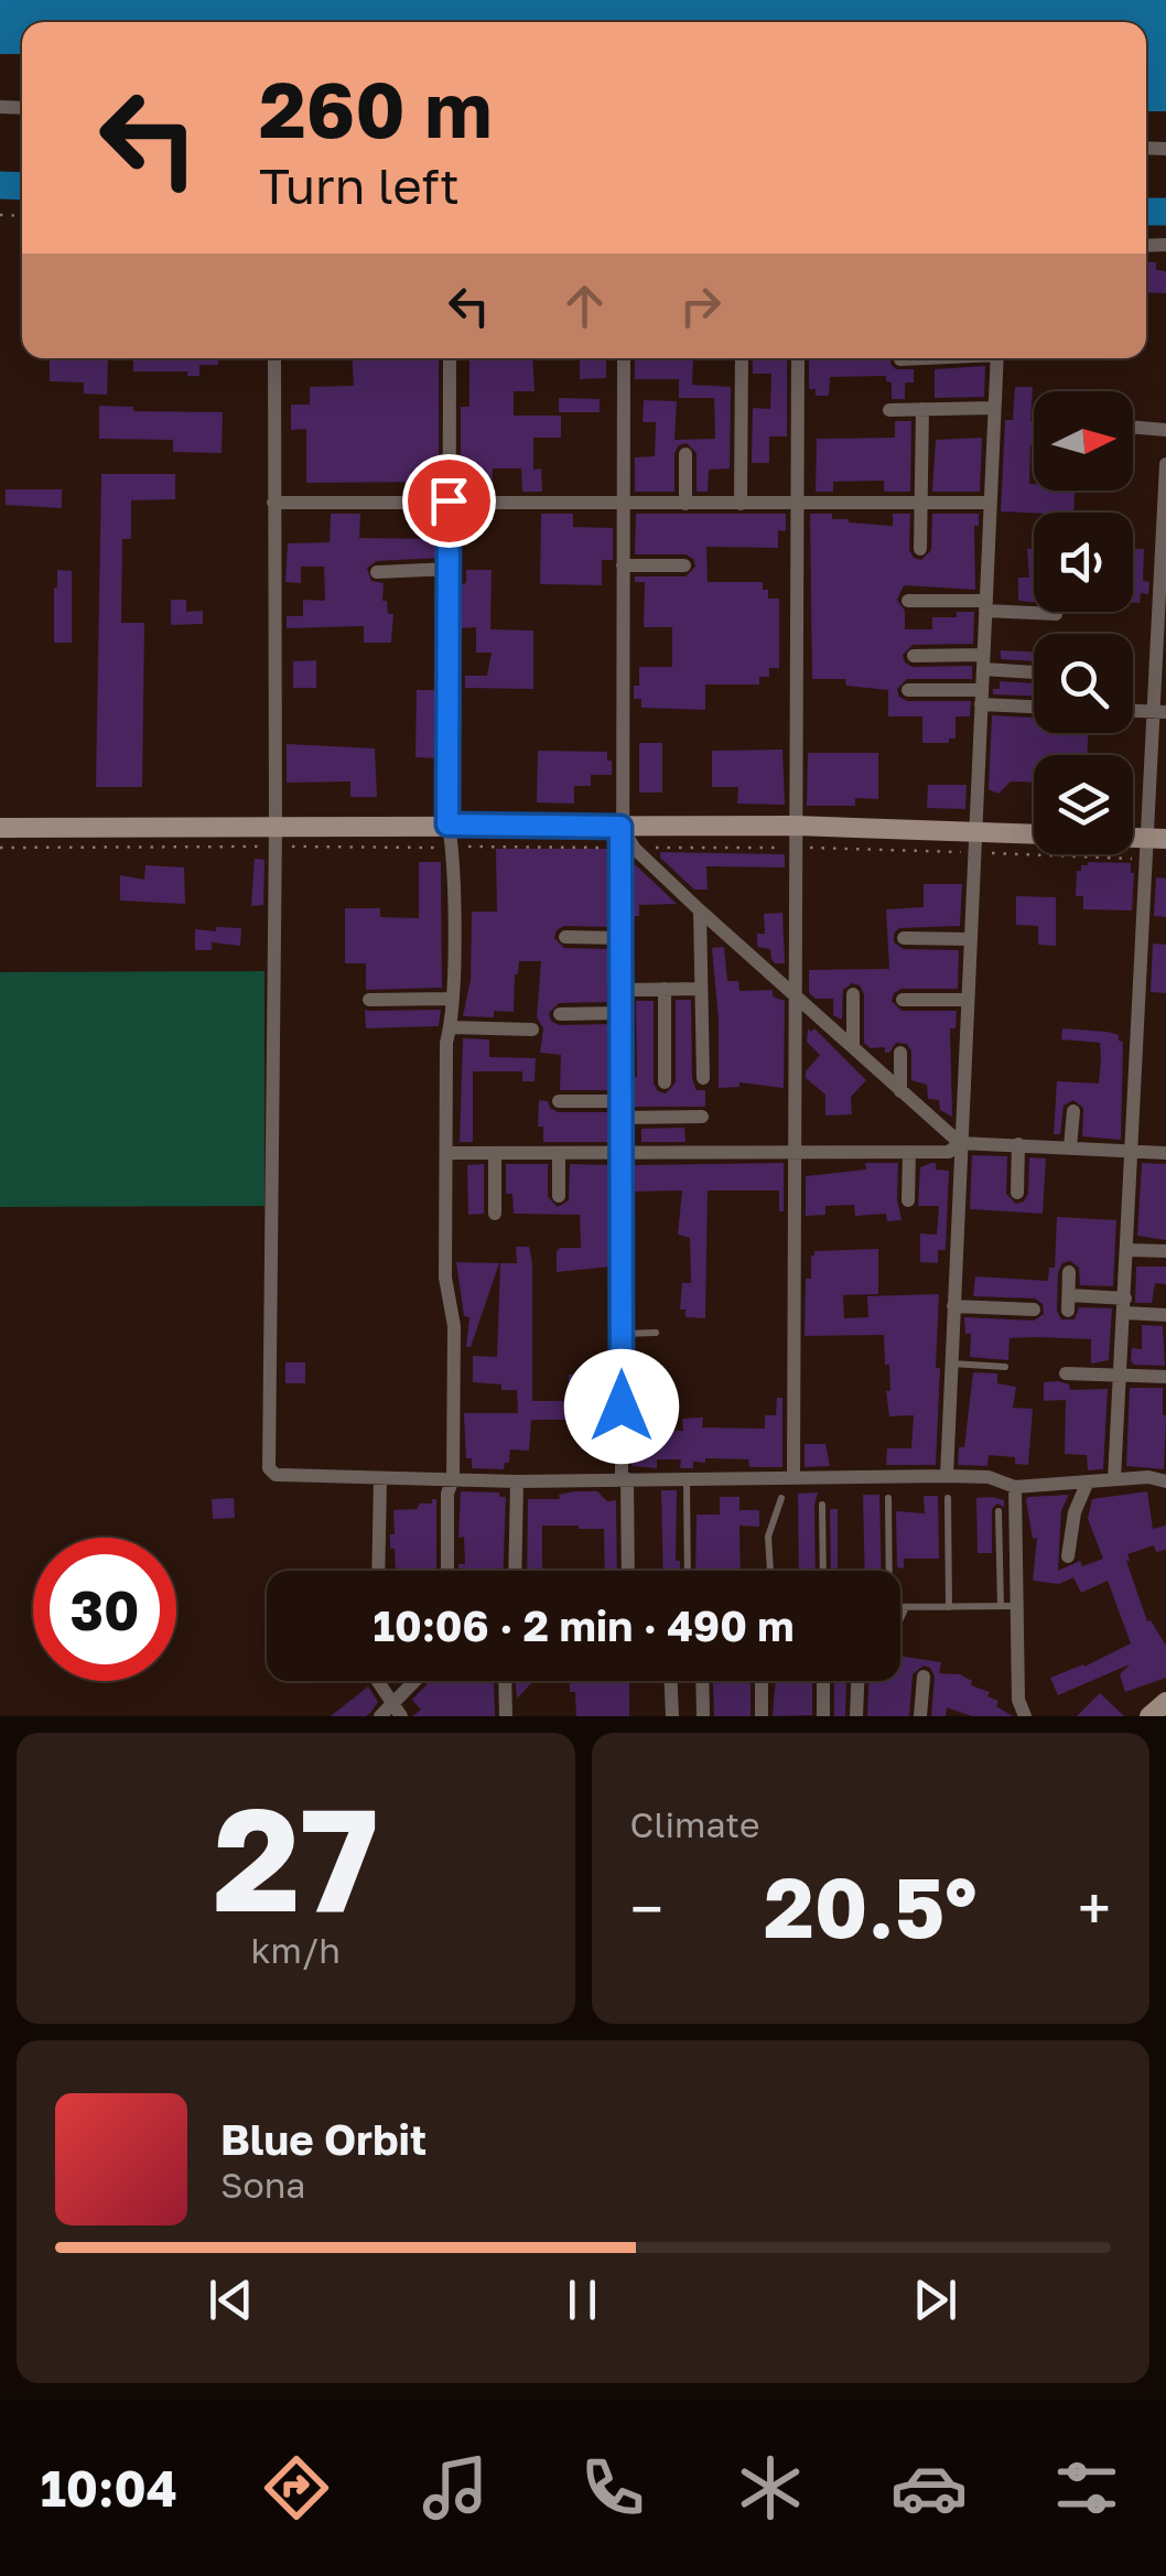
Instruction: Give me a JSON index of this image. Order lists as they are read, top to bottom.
{
  "north": "right",
  "page": {
    "turn": ["260 m", "Turn left"],
    "limit": "30",
    "trip": "10:06 · 2 min · 490 m",
    "tile": [
      ["27", "km/h"],
      "Climate"
    ],
    "heat": ["−", "20.5°", "+"],
    "song": ["Blue Orbit", "Sona"],
    "tabs": "10:04"
  }
}
